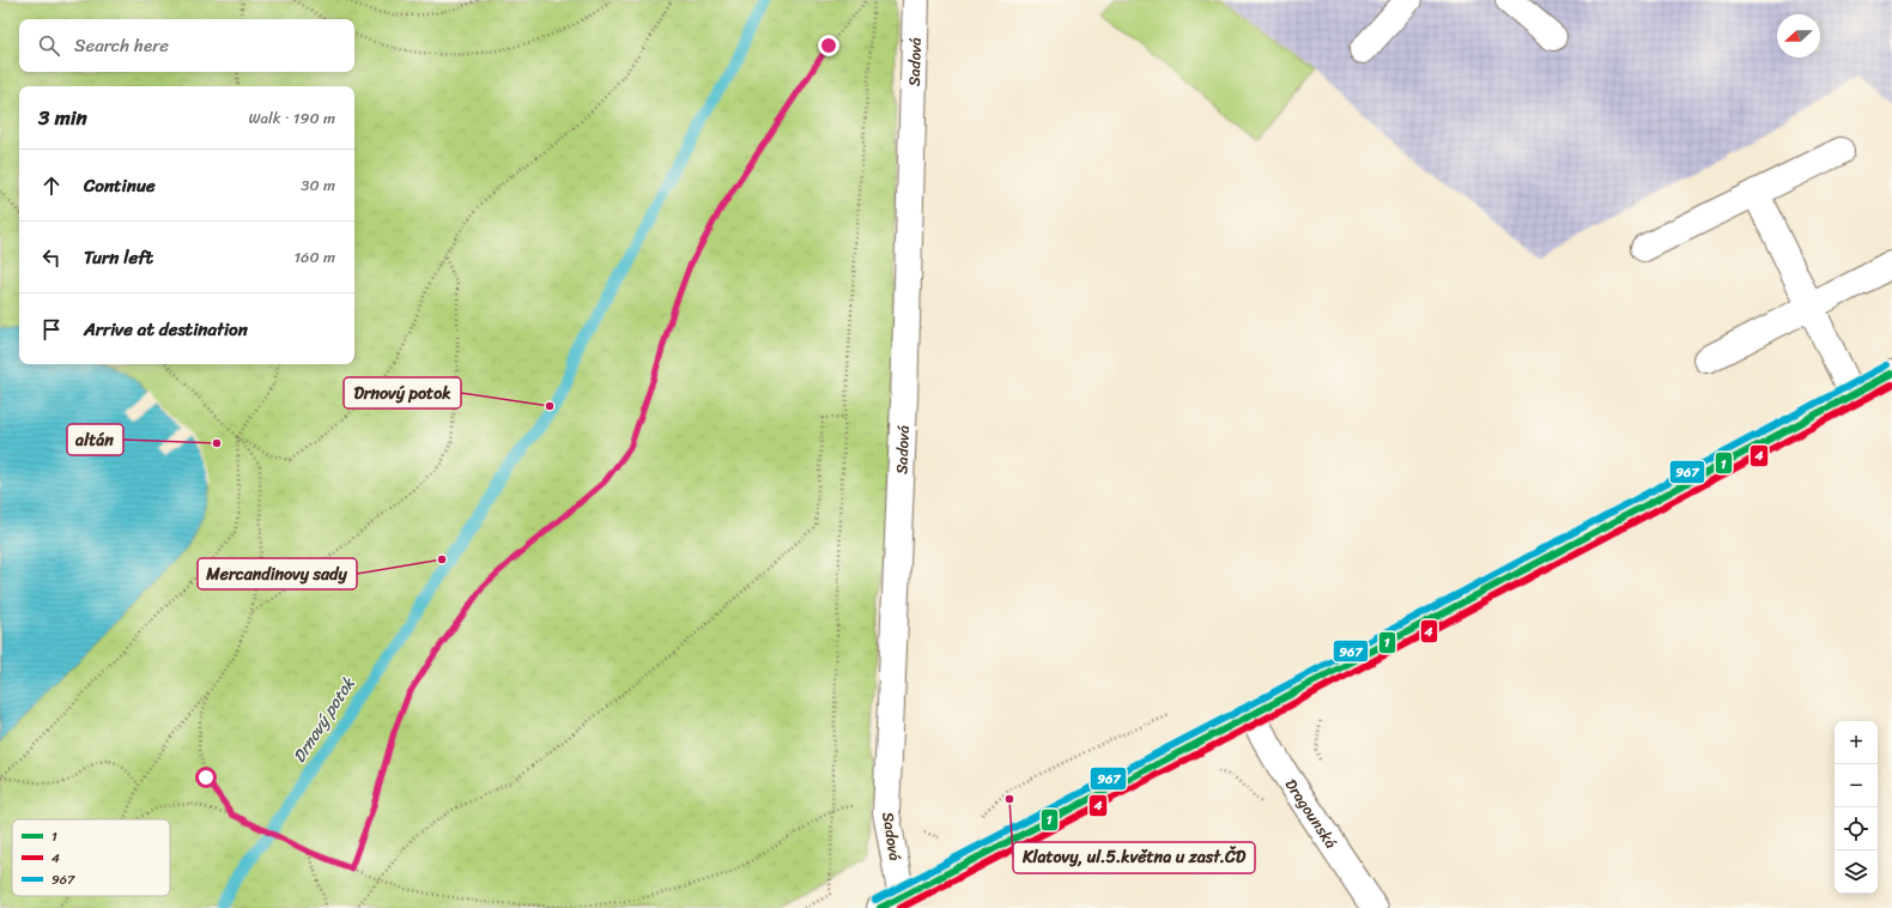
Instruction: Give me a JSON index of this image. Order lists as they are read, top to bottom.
{
  "streets": {
    "street": ["Sadová", "Dragounská"]
  },
  "water": ["Drnový potok"],
  "places": [
    "Drnový potok",
    "altán",
    "Mercandinovy sady",
    "Klatovy, ul.5.května u zast.ČD"
  ],
  "lines": ["transit line 967", "transit line 1", "transit line 4"],
  "legend": ["1", "4", "967"],
  "north": "left",
  "page": {
    "search": "Search here",
    "heading": ["3 min", "Walk · 190 m"],
    "list": [
      ["Continue", "30 m"],
      ["Turn left", "160 m"],
      "Arrive at destination"
    ],
    "map_buttons": ["+", "−"]
  }
}
